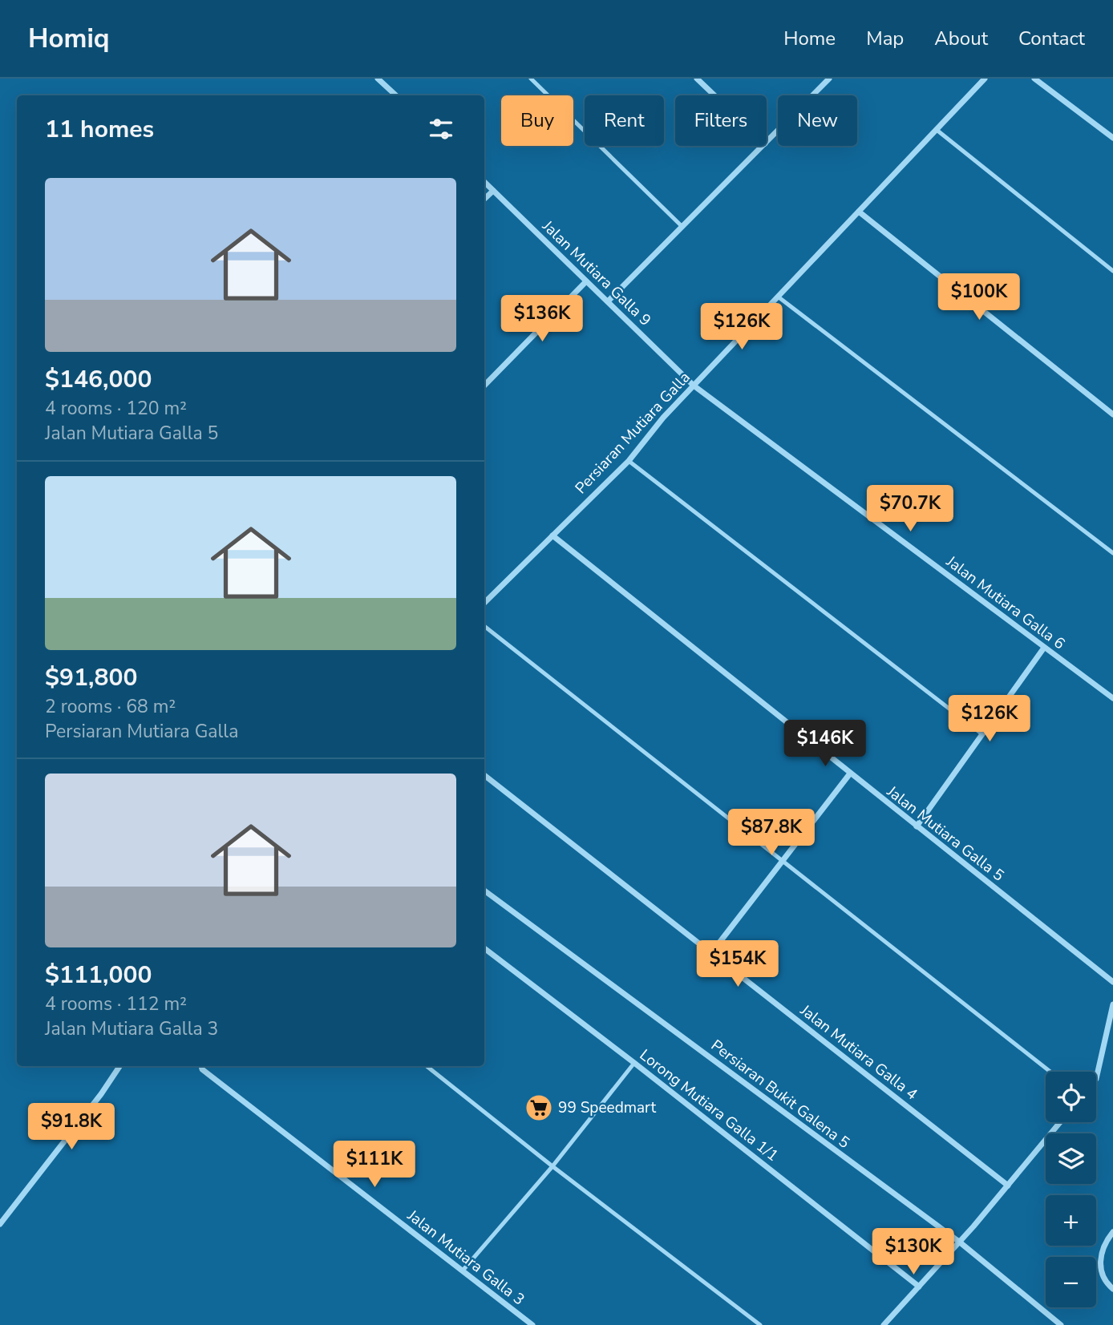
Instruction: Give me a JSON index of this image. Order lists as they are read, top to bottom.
{
  "streets": {
    "street": [
      "Jalan Mutiara Galla 9",
      "Persiaran Mutiara Galla",
      "Jalan Mutiara Galla 6",
      "Jalan Mutiara Galla 5",
      "Jalan Mutiara Galla 4",
      "Persiaran Bukit Galena 5",
      "Lorong Mutiara Galla 1/1",
      "Jalan Mutiara Galla 3"
    ]
  },
  "crossings": [
    ["Jalan Mutiara Galla 9", "Persiaran Mutiara Galla"],
    ["Jalan Mutiara Galla 9", "Jalan Mutiara Galla 6"],
    ["Persiaran Mutiara Galla", "Jalan Mutiara Galla 6"],
    ["Persiaran Mutiara Galla", "Jalan Mutiara Galla 5"]
  ],
  "places": {
    "supermarket": ["99 Speedmart"]
  },
  "page": {
    "header": "Homiq",
    "nav": [
      "Home",
      "Map",
      "About",
      "Contact"
    ],
    "chip": [
      "Buy",
      "Rent",
      "Filters",
      "New"
    ],
    "heading": "11 homes",
    "list": [
      {
        "name": "$146,000",
        "note": "4 rooms · 120 m² · Jalan Mutiara Galla 5"
      },
      {
        "name": "$91,800",
        "note": "2 rooms · 68 m² · Persiaran Mutiara Galla"
      },
      {
        "name": "$111,000",
        "note": "4 rooms · 112 m² · Jalan Mutiara Galla 3"
      }
    ],
    "price": [
      "$100K",
      "$136K",
      "$126K",
      "$70.7K",
      "$126K",
      "$146K",
      "$87.8K",
      "$154K",
      "$91.8K",
      "$111K",
      "$130K"
    ],
    "map_buttons": ["+", "−"]
  }
}
